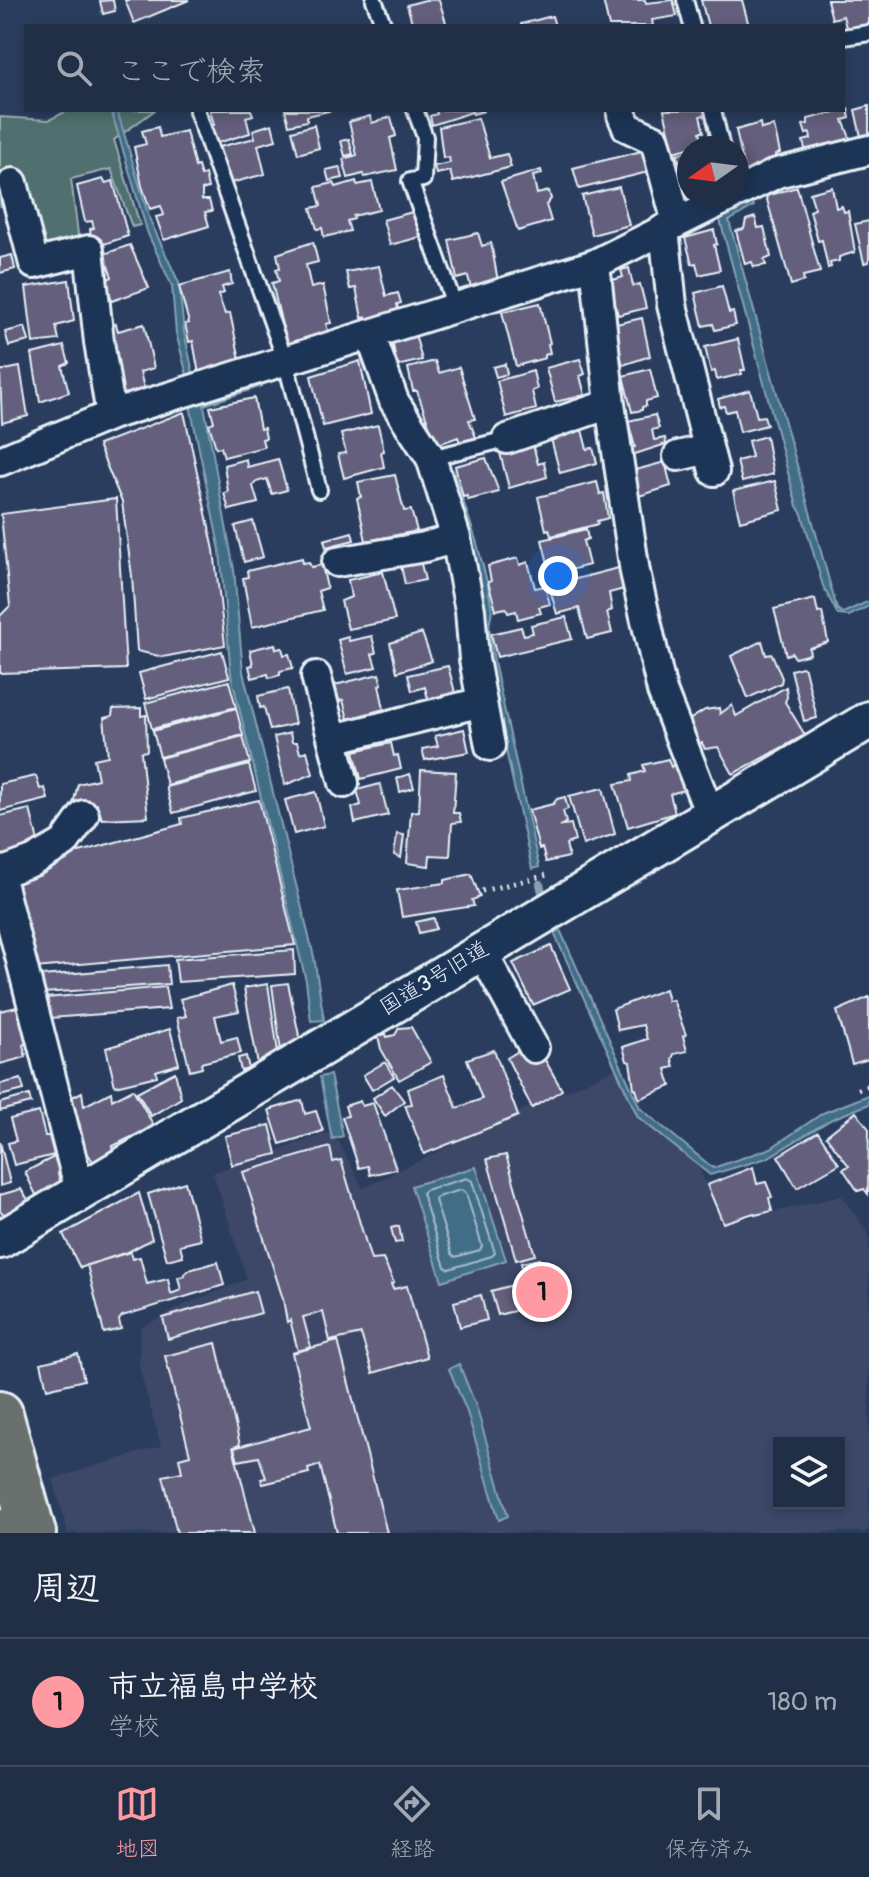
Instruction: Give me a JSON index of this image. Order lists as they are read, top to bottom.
{
  "streets": {
    "street": ["国道3号旧道"]
  },
  "north": "left",
  "page": {
    "search": "ここで検索",
    "pins": "1",
    "heading": "周辺",
    "list": [
      {
        "mark": "1",
        "name": "市立福島中学校",
        "note": "学校",
        "value": "180 m"
      }
    ],
    "nav": ["地図", "経路", "保存済み"]
  }
}
